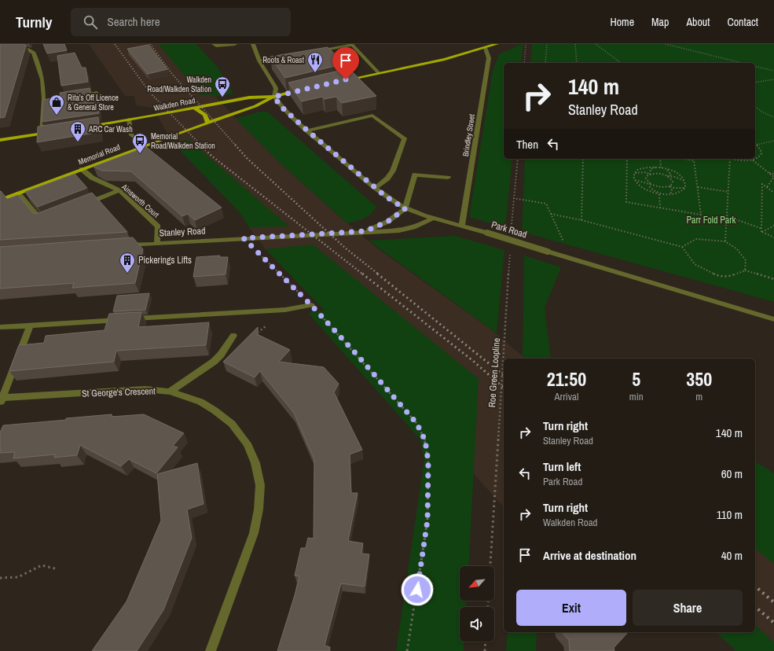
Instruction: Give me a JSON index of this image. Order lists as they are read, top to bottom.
{
  "streets": {
    "main road": ["Walkden Road", "Memorial Road"],
    "street": [
      "Brindley Street",
      "Ainsworth Court",
      "Park Road",
      "Stanley Road",
      "St George's Crescent"
    ],
    "path": ["Roe Green Loopline"]
  },
  "crossings": [
    ["Walkden Road", "Memorial Road"],
    ["Walkden Road", "Park Road"],
    ["Brindley Street", "Park Road"],
    ["Memorial Road", "Ainsworth Court"],
    ["Memorial Road", "Park Road"],
    ["Ainsworth Court", "Stanley Road"],
    ["Park Road", "Stanley Road"]
  ],
  "parks": ["Parr Fold Park"],
  "places": {
    "restaurant": ["Roots & Roast"],
    "bus stop": ["Walkden Road/Walkden Station", "Memorial Road/Walkden Station"],
    "shop": ["Rita's Off Licence & General Store"],
    "building": ["ARC Car Wash", "Pickerings Lifts"]
  },
  "north": "bottom left",
  "page": {
    "header": "Turnly",
    "search": "Search here",
    "nav": [
      "Home",
      "Map",
      "About",
      "Contact"
    ],
    "turn": ["140 m", "Stanley Road"],
    "then": "Then",
    "eta": [
      "21:50",
      "Arrival",
      "5",
      "min",
      "350",
      "m"
    ],
    "list": [
      {
        "name": "Turn right",
        "note": "Stanley Road",
        "value": "140 m"
      },
      {
        "name": "Turn left",
        "note": "Park Road",
        "value": "60 m"
      },
      {
        "name": "Turn right",
        "note": "Walkden Road",
        "value": "110 m"
      },
      {
        "name": "Arrive at destination",
        "value": "40 m"
      }
    ],
    "buttons": ["Exit", "Share"]
  }
}
